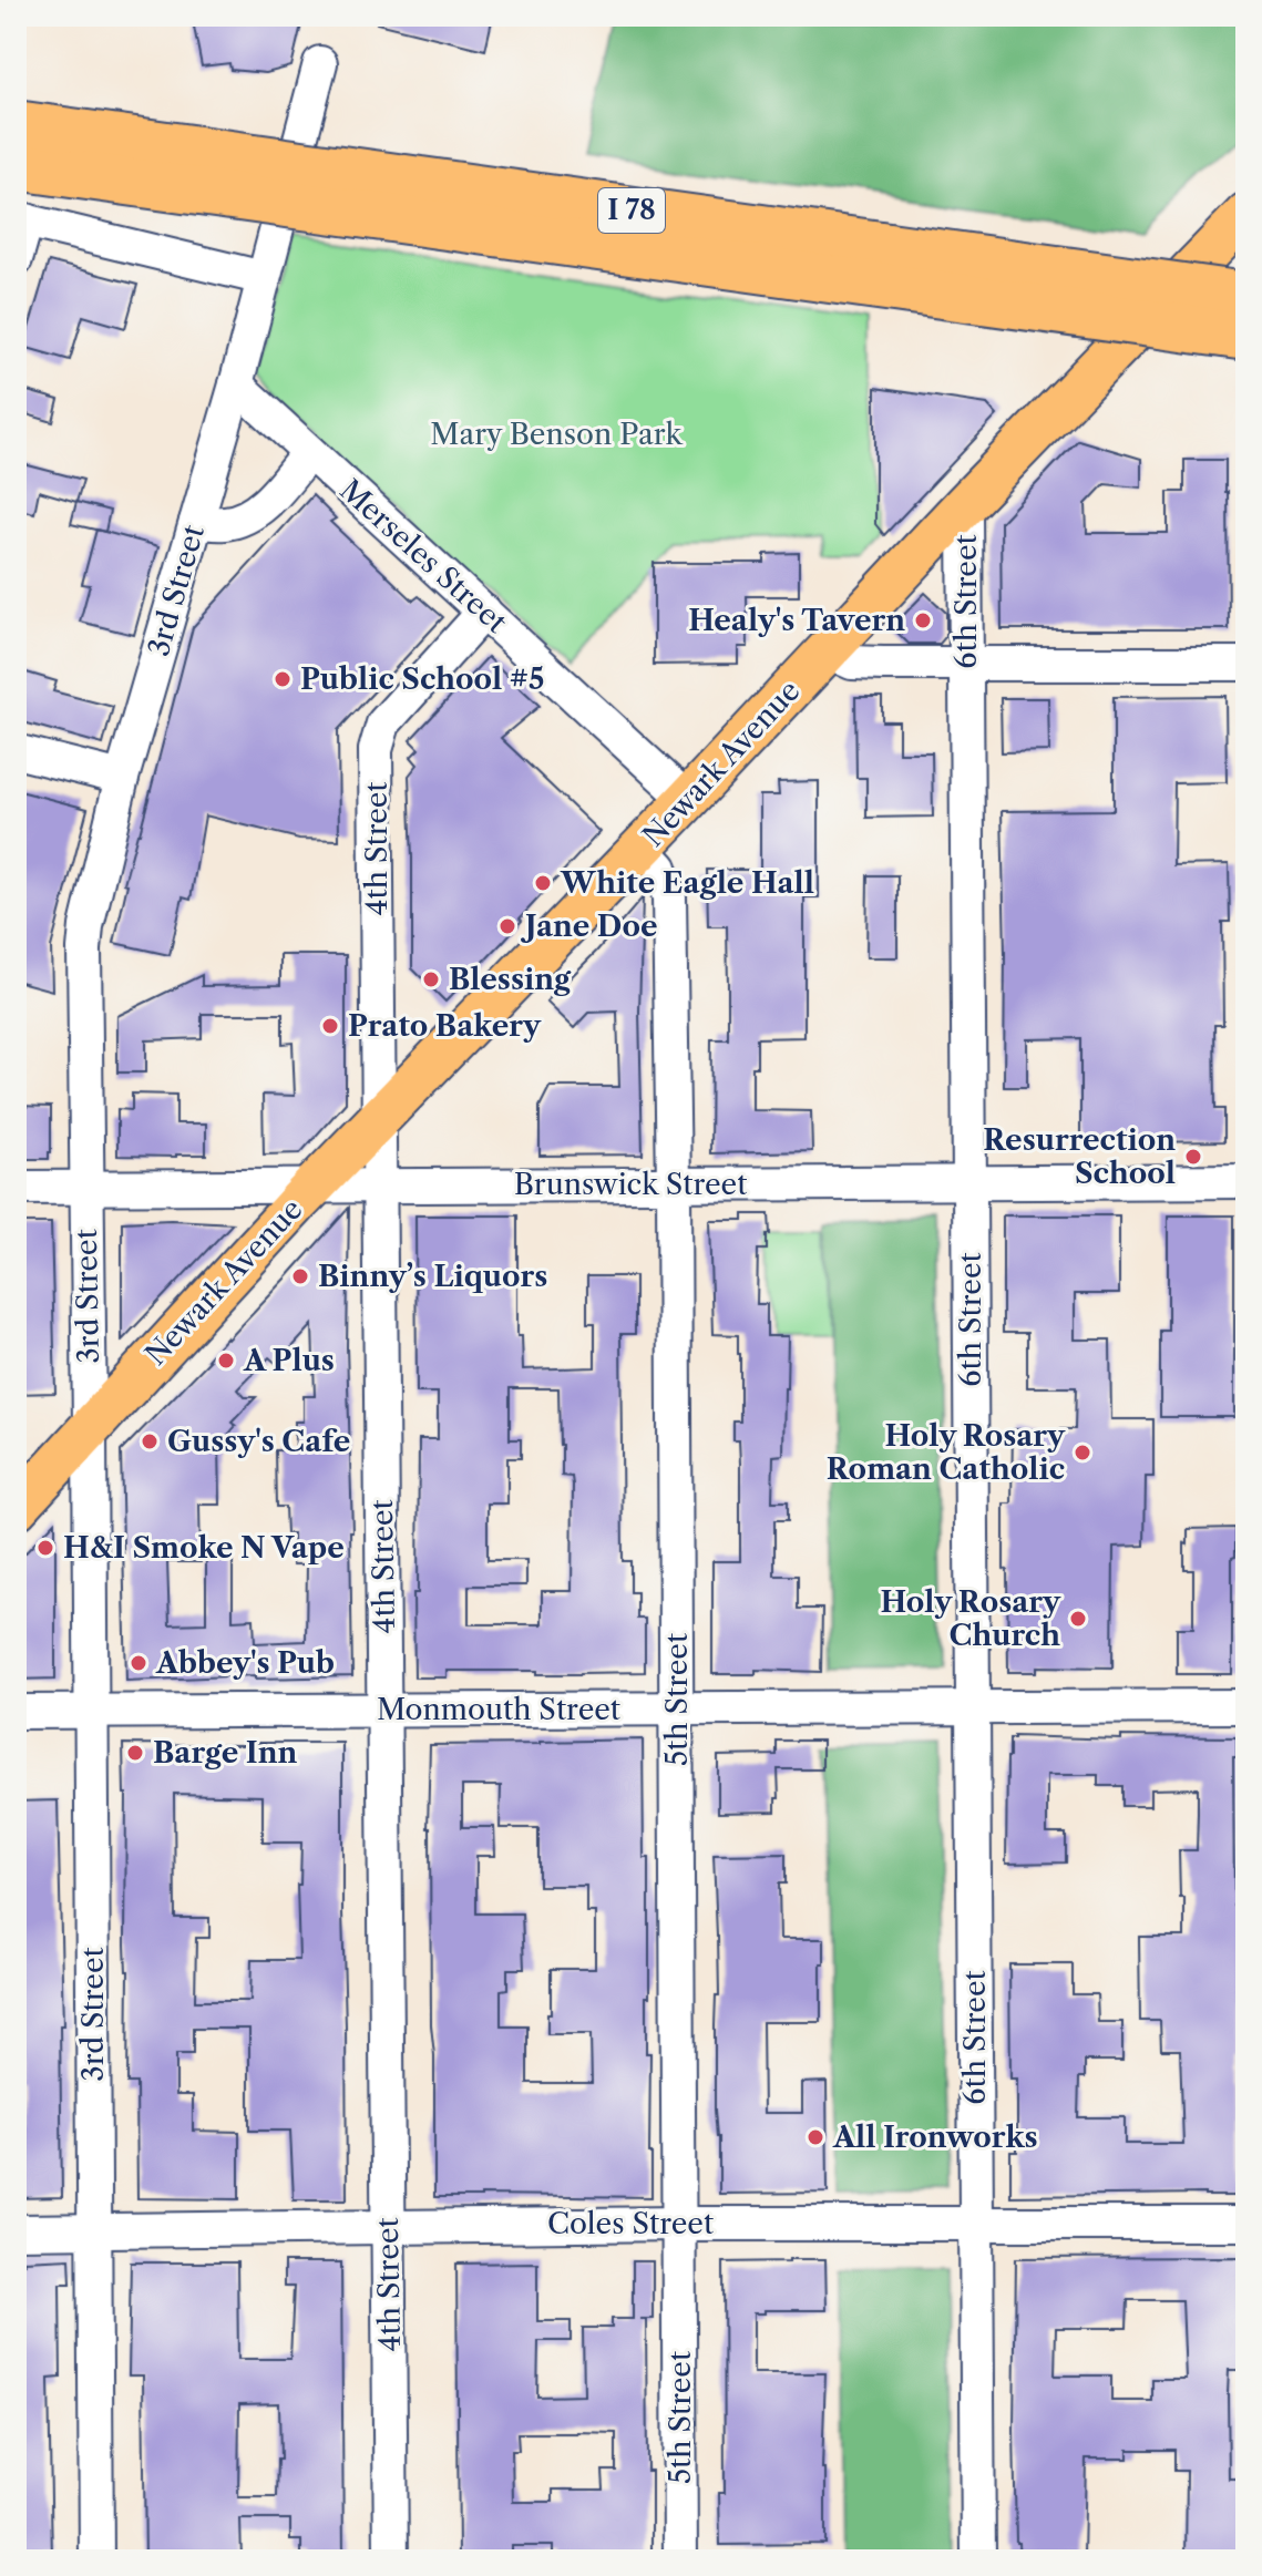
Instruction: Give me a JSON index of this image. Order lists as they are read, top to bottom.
{
  "streets": {
    "highway": ["I 78"],
    "main road": ["Newark Avenue"],
    "street": [
      "Merseles Street",
      "3rd Street",
      "6th Street",
      "4th Street",
      "Brunswick Street",
      "5th Street",
      "Monmouth Street",
      "Coles Street"
    ]
  },
  "crossings": [
    ["Merseles Street", "3rd Street"],
    ["Merseles Street", "Newark Avenue"],
    ["Merseles Street", "4th Street"],
    ["3rd Street", "Newark Avenue"],
    ["3rd Street", "Brunswick Street"],
    ["3rd Street", "Monmouth Street"],
    ["3rd Street", "Coles Street"],
    ["6th Street", "Newark Avenue"],
    ["6th Street", "Brunswick Street"],
    ["6th Street", "Monmouth Street"],
    ["6th Street", "Coles Street"],
    ["Newark Avenue", "4th Street"],
    ["Newark Avenue", "Brunswick Street"],
    ["Newark Avenue", "5th Street"],
    ["4th Street", "Brunswick Street"],
    ["4th Street", "Monmouth Street"],
    ["4th Street", "Coles Street"],
    ["Brunswick Street", "5th Street"],
    ["5th Street", "Monmouth Street"],
    ["5th Street", "Coles Street"]
  ],
  "parks": ["Mary Benson Park"],
  "places": [
    "Healy's Tavern",
    "Public School #5",
    "White Eagle Hall",
    "Jane Doe",
    "Blessing",
    "Prato Bakery",
    "Resurrection School",
    "Binny’s Liquors",
    "A Plus",
    "Gussy's Cafe",
    "Holy Rosary Roman Catholic",
    "H&I Smoke N Vape",
    "Holy Rosary Church",
    "Abbey's Pub",
    "Barge Inn",
    "All Ironworks"
  ]
}
